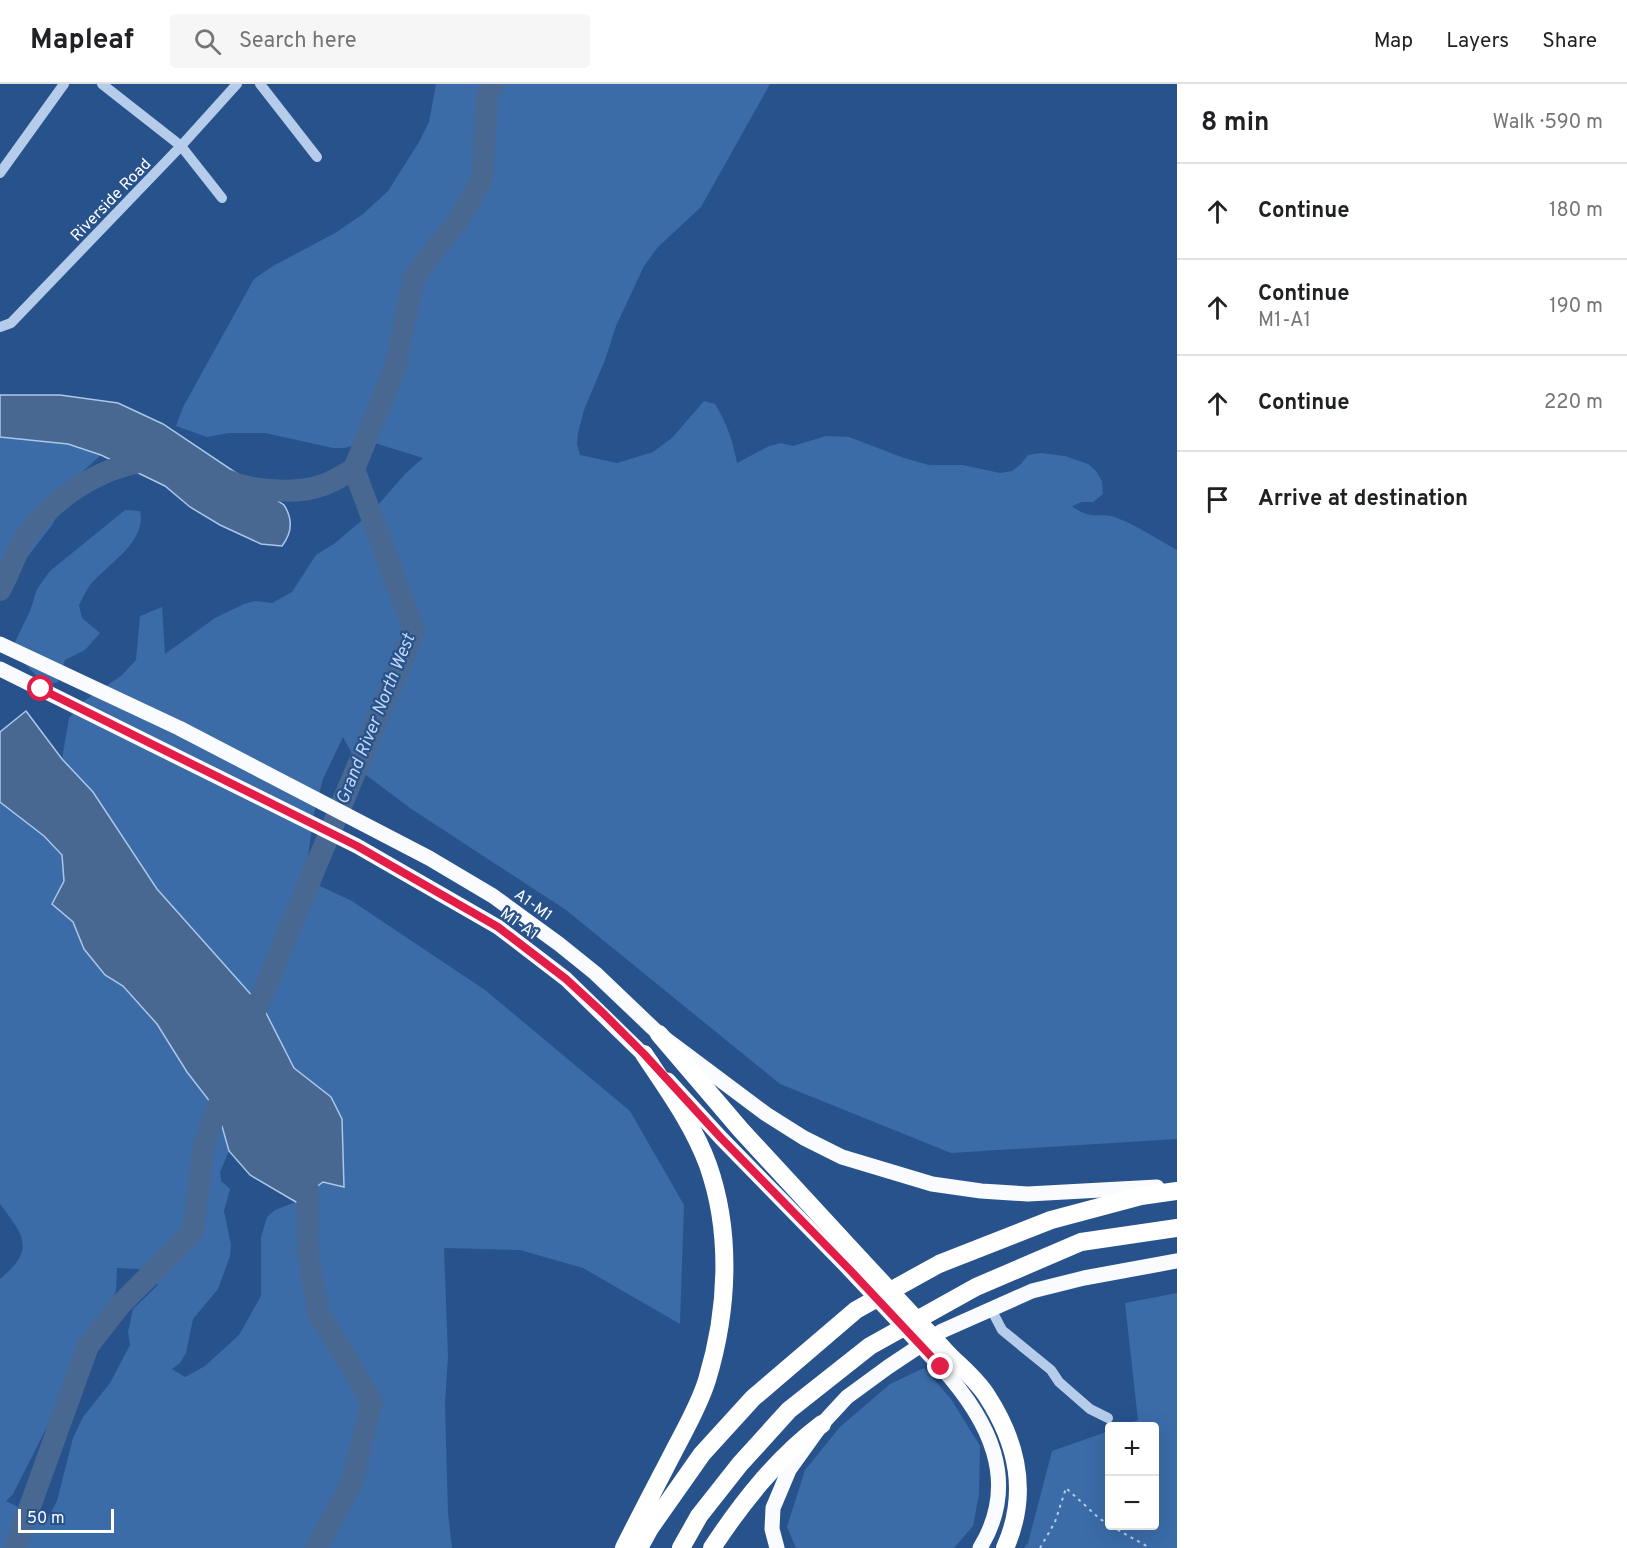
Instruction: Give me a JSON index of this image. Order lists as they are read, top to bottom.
{
  "streets": {
    "main road": ["A1-M1", "M1-A1"],
    "street": ["Riverside Road"]
  },
  "water": ["Grand River North West"],
  "scale_bar": "50 m",
  "page": {
    "header": "Mapleaf",
    "search": "Search here",
    "nav": ["Map", "Layers", "Share"],
    "heading": ["8 min", "Walk · 590 m"],
    "list": [
      ["Continue", "180 m"],
      ["Continue", "M1-A1", "190 m"],
      ["Continue", "220 m"],
      "Arrive at destination"
    ],
    "map_buttons": ["+", "−"],
    "scale": "50 m"
  }
}
